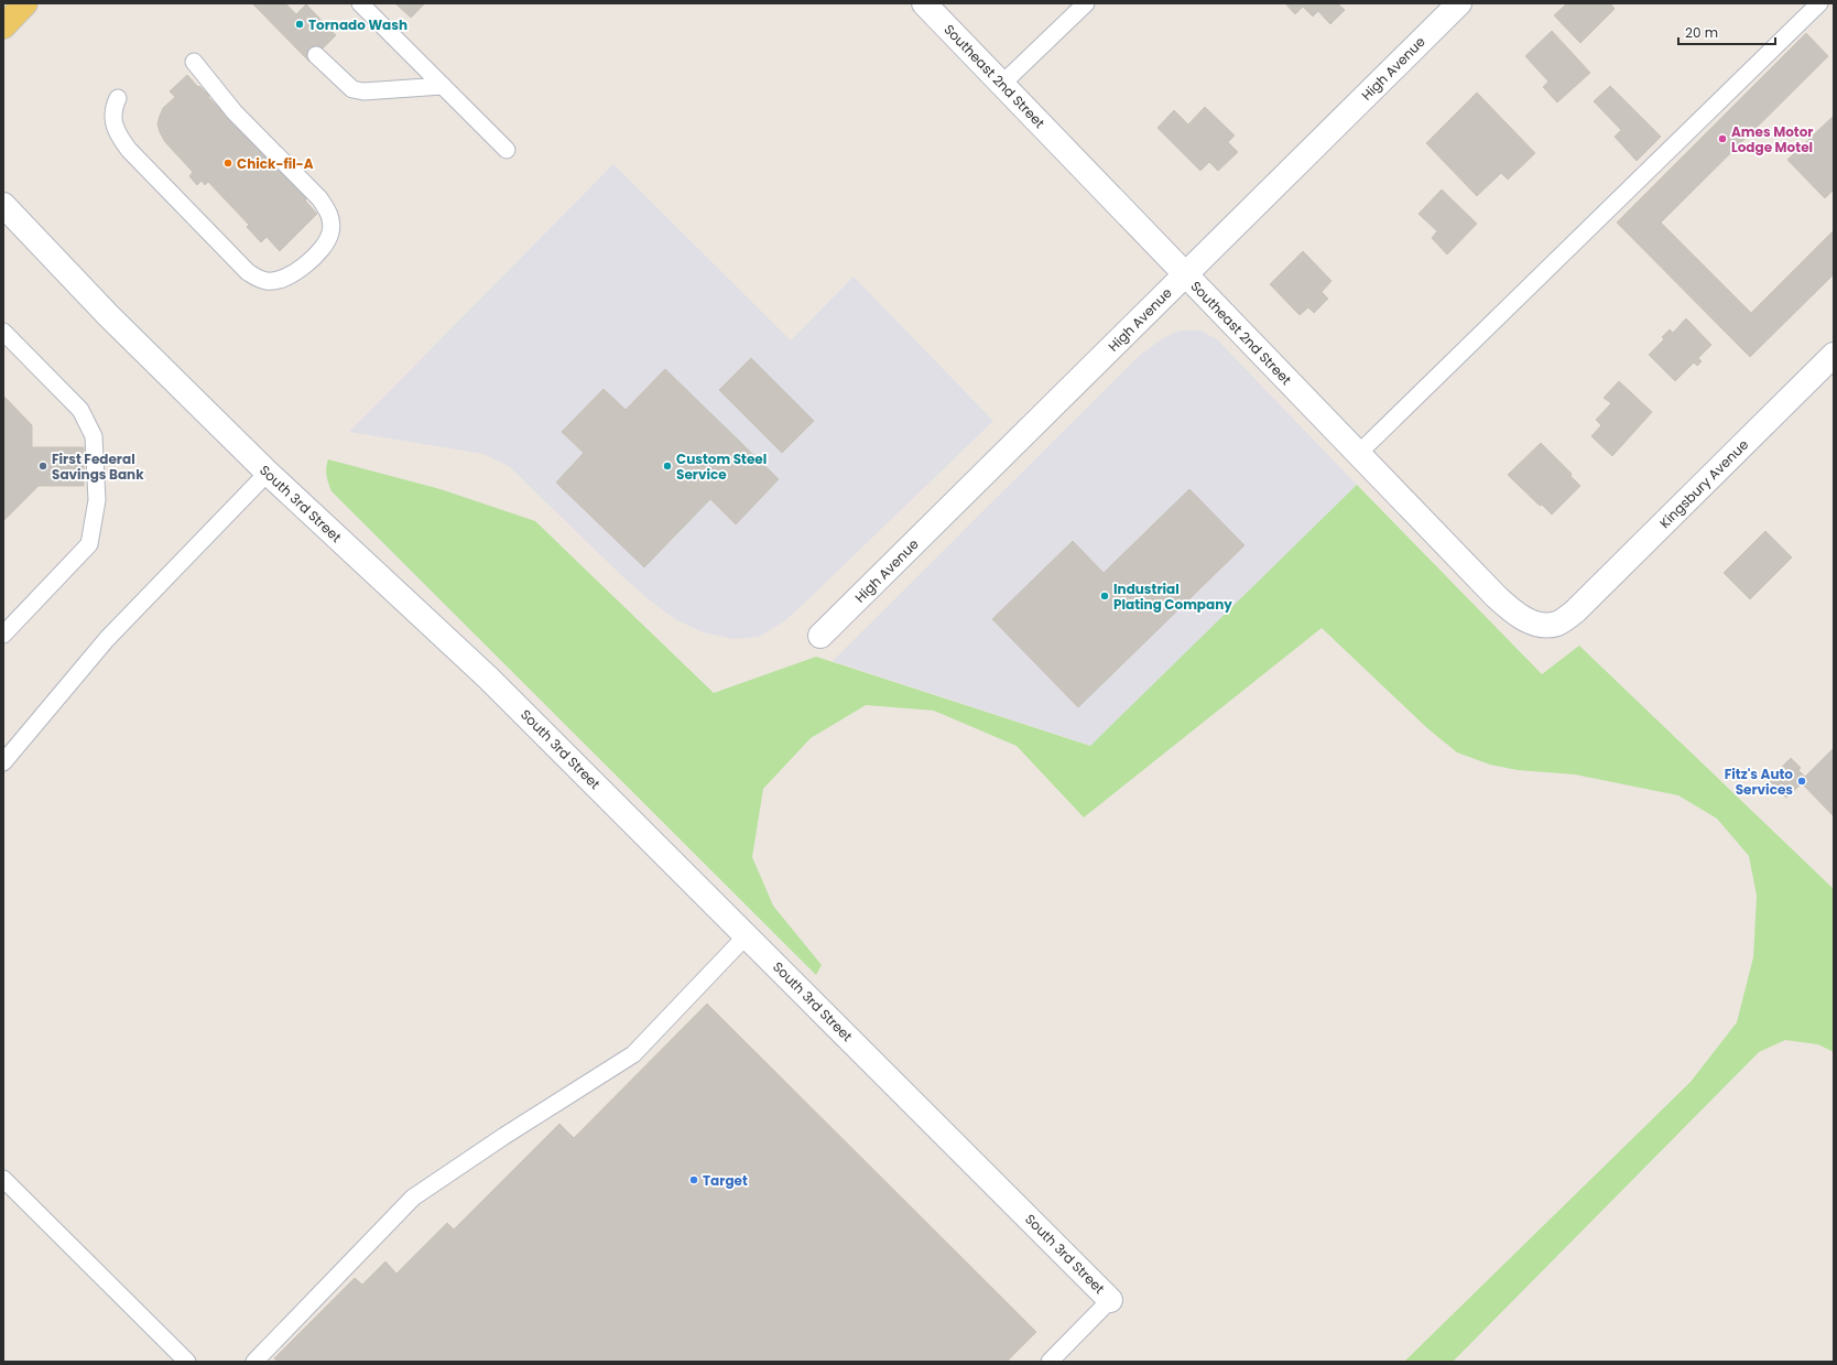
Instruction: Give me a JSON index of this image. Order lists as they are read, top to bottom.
{
  "streets": {
    "street": [
      "High Avenue",
      "Southeast 2nd Street",
      "Kingsbury Avenue",
      "South 3rd Street"
    ]
  },
  "crossings": [
    ["High Avenue", "Southeast 2nd Street"],
    ["Southeast 2nd Street", "Kingsbury Avenue"]
  ],
  "places": [
    "Tornado Wash",
    "Ames Motor Lodge Motel",
    "Chick-fil-A",
    "First Federal Savings Bank",
    "Custom Steel Service",
    "Industrial Plating Company",
    "Fitz's Auto Services",
    "Target"
  ],
  "scale_bar": "20 m"
}
